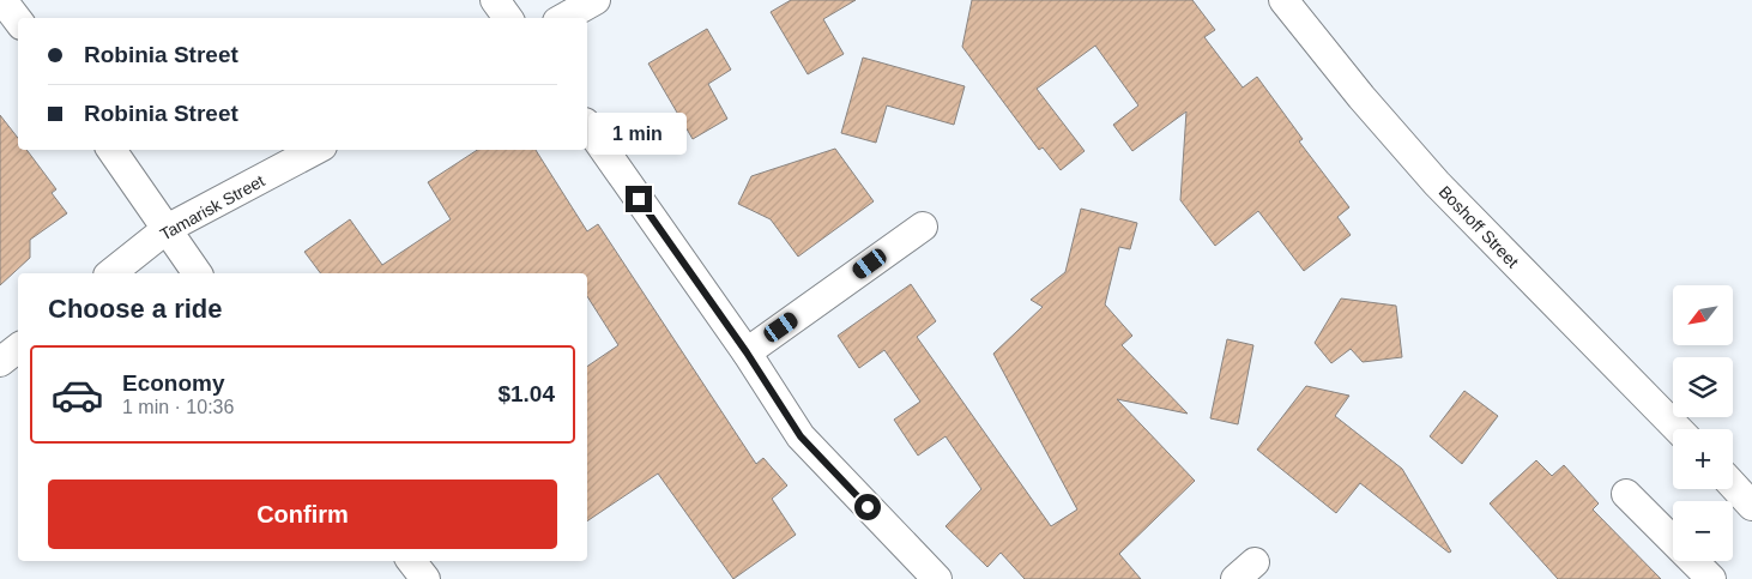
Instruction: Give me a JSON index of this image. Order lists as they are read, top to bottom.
{
  "streets": {
    "street": ["Tamarisk Street", "Boshoff Street"]
  },
  "north": "bottom left",
  "page": {
    "banner": ["Robinia Street", "Robinia Street"],
    "bubble": "1 min",
    "heading": "Choose a ride",
    "map_buttons": ["+", "−"],
    "list": [
      {
        "name": "Economy",
        "note": "1 min · 10:36",
        "value": "$1.04"
      }
    ],
    "buttons": "Confirm"
  }
}
